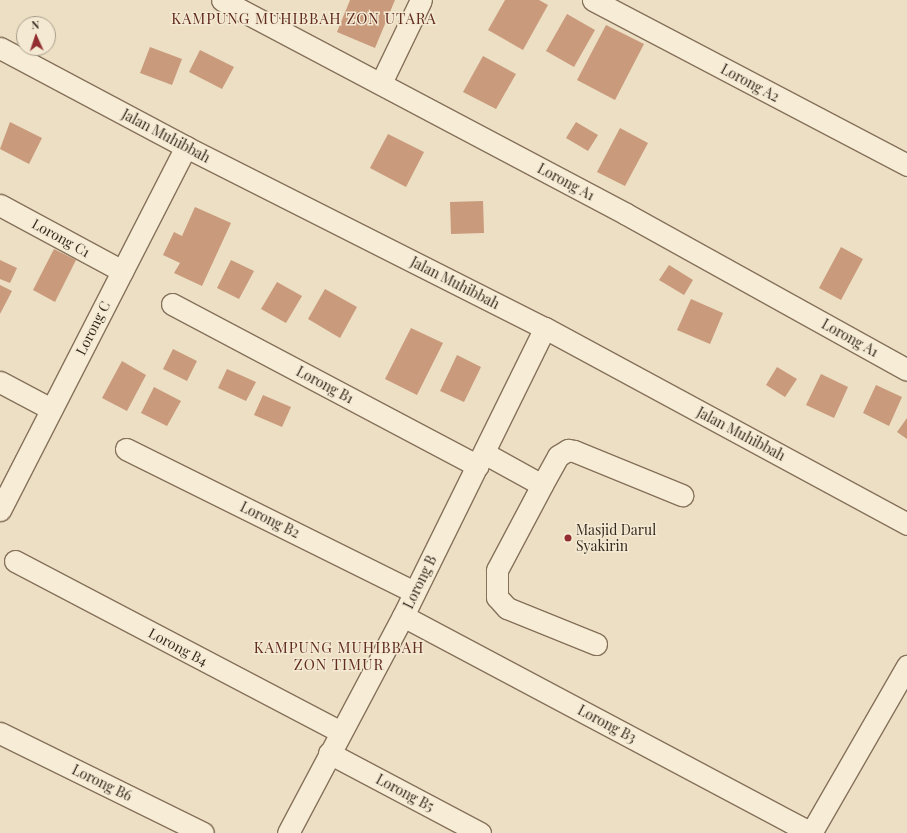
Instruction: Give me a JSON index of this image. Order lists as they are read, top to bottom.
{
  "streets": {
    "street": [
      "Lorong A2",
      "Jalan Muhibbah",
      "Lorong A1",
      "Lorong C1",
      "Lorong C",
      "Lorong B1",
      "Lorong B2",
      "Lorong B",
      "Lorong B4",
      "Lorong B3",
      "Lorong B6",
      "Lorong B5"
    ]
  },
  "crossings": [
    ["Jalan Muhibbah", "Lorong C"],
    ["Jalan Muhibbah", "Lorong B"],
    ["Lorong C1", "Lorong C"],
    ["Lorong B1", "Lorong B"],
    ["Lorong B2", "Lorong B"],
    ["Lorong B", "Lorong B4"],
    ["Lorong B", "Lorong B3"],
    ["Lorong B", "Lorong B5"]
  ],
  "districts": ["KAMPUNG MUHIBBAH ZON UTARA", "KAMPUNG MUHIBBAH ZON TIMUR"],
  "places": ["Masjid Darul Syakirin"],
  "north": "top"
}
